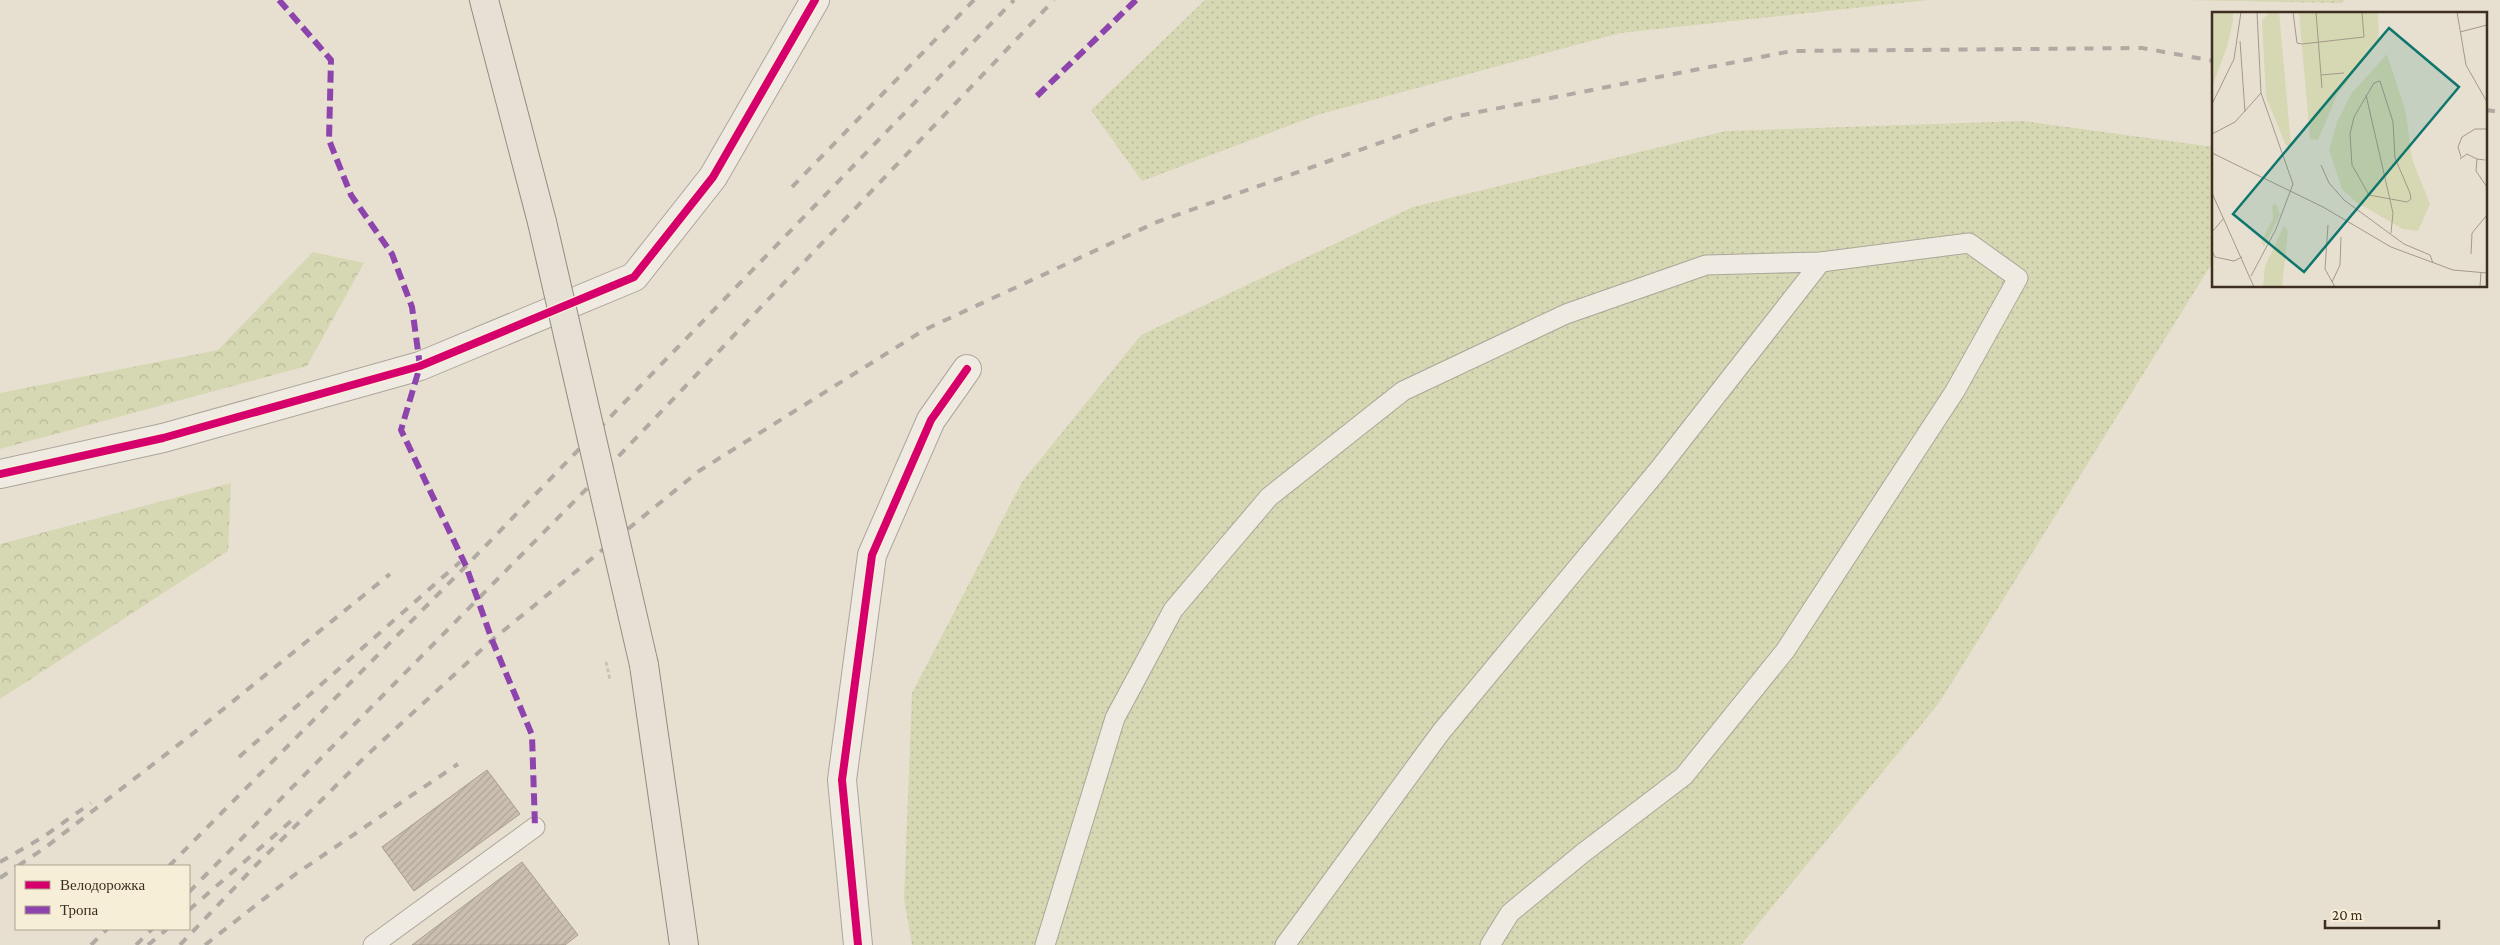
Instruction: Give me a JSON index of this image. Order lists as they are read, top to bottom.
{
  "legend": ["Велодорожка", "Тропа"],
  "scale_bar": "20 m"
}
